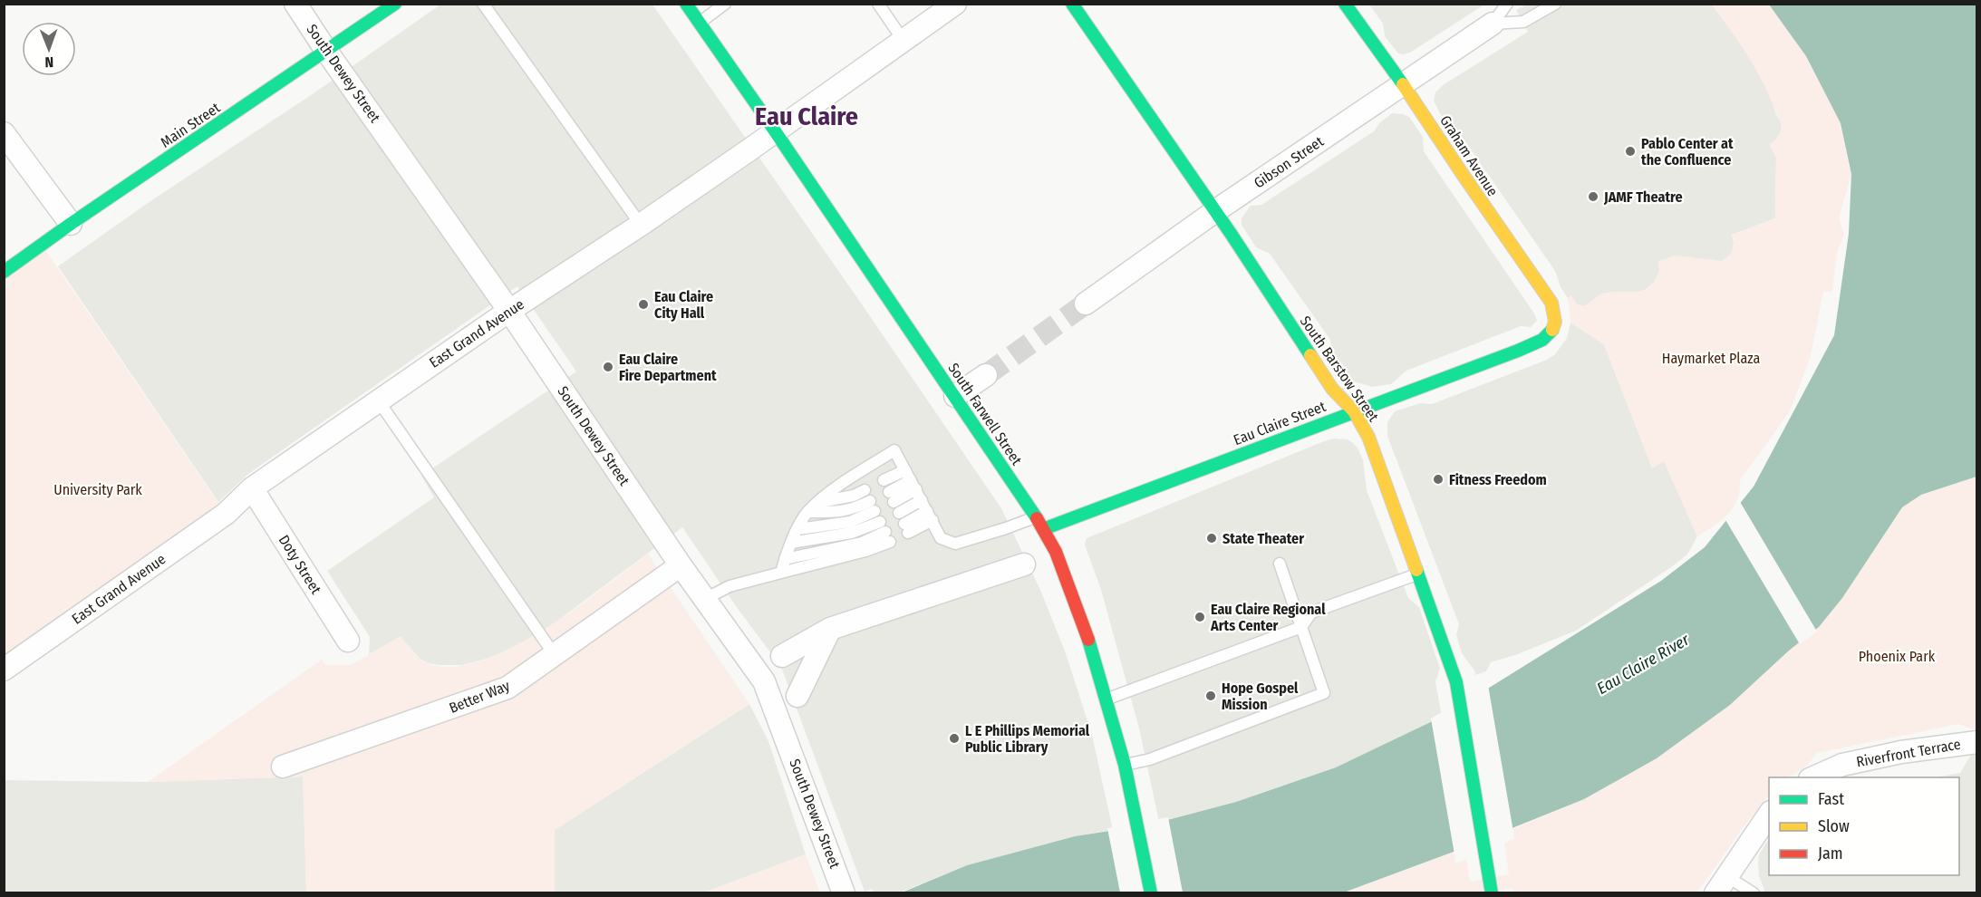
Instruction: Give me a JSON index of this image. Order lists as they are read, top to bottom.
{
  "streets": {
    "street": [
      "South Dewey Street",
      "Main Street",
      "Graham Avenue",
      "Gibson Street",
      "East Grand Avenue",
      "South Barstow Street",
      "South Farwell Street",
      "Eau Claire Street",
      "Doty Street",
      "Better Way",
      "Riverfront Terrace"
    ]
  },
  "crossings": [
    ["South Dewey Street", "Main Street"],
    ["South Dewey Street", "East Grand Avenue"],
    ["South Dewey Street", "Better Way"],
    ["Graham Avenue", "Gibson Street"],
    ["Graham Avenue", "Eau Claire Street"],
    ["Gibson Street", "South Barstow Street"],
    ["East Grand Avenue", "South Farwell Street"],
    ["East Grand Avenue", "Doty Street"],
    ["South Barstow Street", "Eau Claire Street"],
    ["South Farwell Street", "Eau Claire Street"]
  ],
  "districts": ["Eau Claire"],
  "water": ["Eau Claire River"],
  "parks": ["Haymarket Plaza", "University Park", "Phoenix Park"],
  "places": [
    "Pablo Center at the Confluence",
    "JAMF Theatre",
    "Eau Claire City Hall",
    "Eau Claire Fire Department",
    "Fitness Freedom",
    "State Theater",
    "Eau Claire Regional Arts Center",
    "Hope Gospel Mission",
    "L E Phillips Memorial Public Library"
  ],
  "legend": ["Fast", "Slow", "Jam"],
  "north": "bottom"
}
